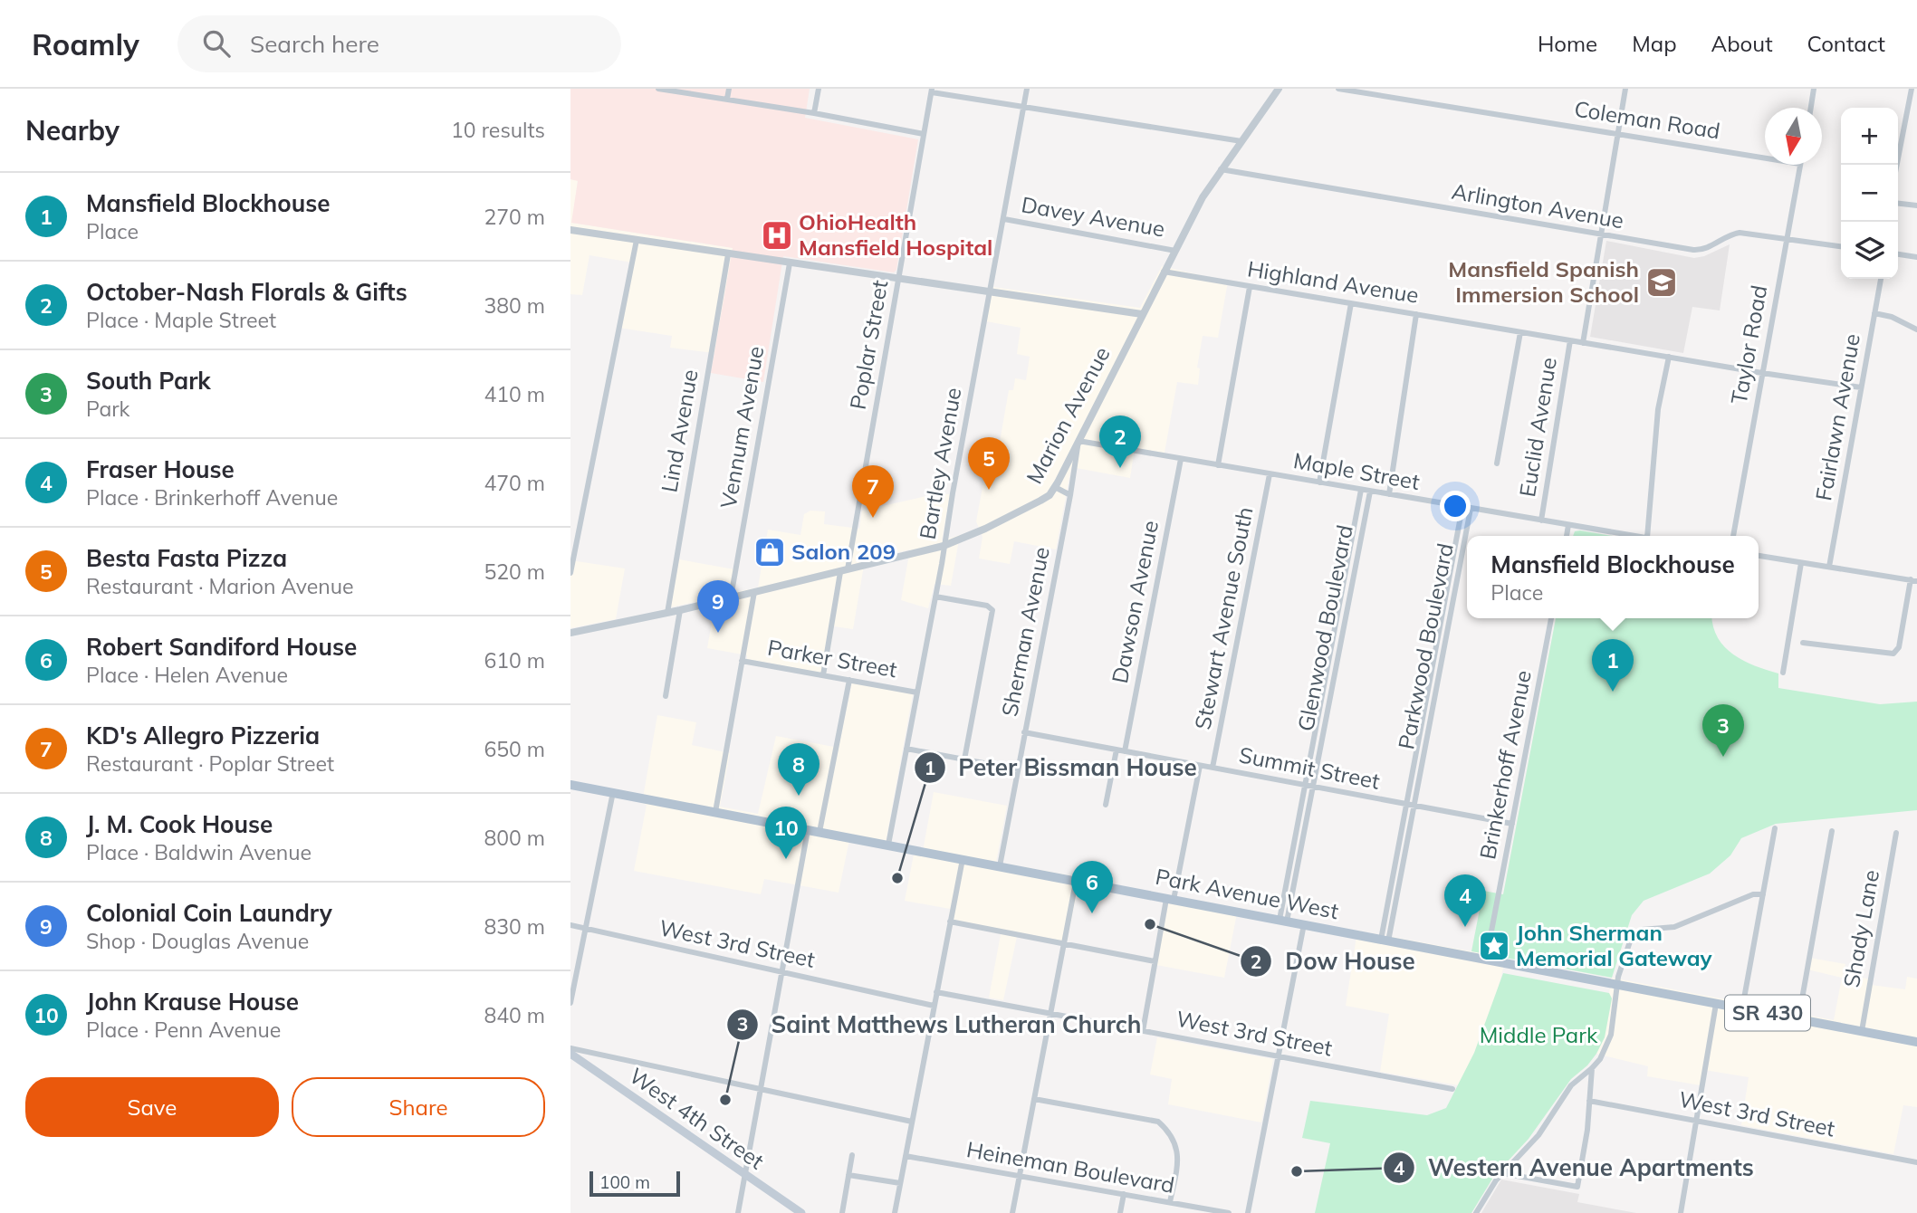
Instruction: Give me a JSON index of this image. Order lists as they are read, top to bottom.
{
  "streets": {
    "main road": ["Park Avenue West", "SR 430", "West 4th Street"],
    "street": [
      "Coleman Road",
      "Arlington Avenue",
      "Davey Avenue",
      "Highland Avenue",
      "Poplar Street",
      "Taylor Road",
      "Marion Avenue",
      "Fairlawn Avenue",
      "Vennum Avenue",
      "Euclid Avenue",
      "Lind Avenue",
      "Bartley Avenue",
      "Maple Street",
      "Dawson Avenue",
      "Stewart Avenue South",
      "Glenwood Boulevard",
      "Sherman Avenue",
      "Parkwood Boulevard",
      "Parker Street",
      "Brinkerhoff Avenue",
      "Summit Street",
      "Shady Lane",
      "West 3rd Street",
      "Heineman Boulevard"
    ]
  },
  "crossings": [
    ["Coleman Road", "Euclid Avenue"],
    ["Arlington Avenue", "Taylor Road"],
    ["Arlington Avenue", "Marion Avenue"],
    ["Arlington Avenue", "Euclid Avenue"],
    ["Davey Avenue", "Marion Avenue"],
    ["Davey Avenue", "Bartley Avenue"],
    ["Highland Avenue", "Marion Avenue"],
    ["Highland Avenue", "Euclid Avenue"],
    ["Poplar Street", "Marion Avenue"],
    ["Poplar Street", "Parker Street"],
    ["Marion Avenue", "Vennum Avenue"],
    ["Marion Avenue", "Lind Avenue"],
    ["Marion Avenue", "Bartley Avenue"],
    ["Marion Avenue", "Maple Street"],
    ["Marion Avenue", "Sherman Avenue"],
    ["Euclid Avenue", "Maple Street"],
    ["Bartley Avenue", "Parker Street"],
    ["Bartley Avenue", "Park Avenue West"],
    ["Maple Street", "Dawson Avenue"],
    ["Maple Street", "Stewart Avenue South"],
    ["Maple Street", "Glenwood Boulevard"],
    ["Maple Street", "Sherman Avenue"],
    ["Maple Street", "Parkwood Boulevard"],
    ["Dawson Avenue", "Summit Street"],
    ["Stewart Avenue South", "Summit Street"],
    ["Glenwood Boulevard", "Summit Street"],
    ["Glenwood Boulevard", "Park Avenue West"],
    ["Sherman Avenue", "Summit Street"],
    ["Sherman Avenue", "Park Avenue West"],
    ["Parkwood Boulevard", "Summit Street"],
    ["Parkwood Boulevard", "Park Avenue West"],
    ["Brinkerhoff Avenue", "Summit Street"],
    ["Brinkerhoff Avenue", "Park Avenue West"],
    ["Park Avenue West", "Shady Lane"]
  ],
  "parks": ["Middle Park"],
  "places": {
    "hospital": ["OhioHealth Mansfield Hospital"],
    "school or university": ["Mansfield Spanish Immersion School"],
    "shop": ["Salon 209"],
    "other": [
      "Peter Bissman House",
      "Dow House",
      "Saint Matthews Lutheran Church",
      "Western Avenue Apartments"
    ],
    "place": ["John Sherman Memorial Gateway"]
  },
  "scale_bar": "100 m",
  "north": "bottom",
  "page": {
    "header": "Roamly",
    "search": "Search here",
    "nav": [
      "Home",
      "Map",
      "About",
      "Contact"
    ],
    "heading": ["Nearby", "10 results"],
    "map_buttons": ["+", "−"],
    "list": [
      {
        "mark": "1",
        "name": "Mansfield Blockhouse",
        "note": "Place",
        "value": "270 m"
      },
      {
        "mark": "2",
        "name": "October-Nash Florals & Gifts",
        "note": "Place · Maple Street",
        "value": "380 m"
      },
      {
        "mark": "3",
        "name": "South Park",
        "note": "Park",
        "value": "410 m"
      },
      {
        "mark": "4",
        "name": "Fraser House",
        "note": "Place · Brinkerhoff Avenue",
        "value": "470 m"
      },
      {
        "mark": "5",
        "name": "Besta Fasta Pizza",
        "note": "Restaurant · Marion Avenue",
        "value": "520 m"
      },
      {
        "mark": "6",
        "name": "Robert Sandiford House",
        "note": "Place · Helen Avenue",
        "value": "610 m"
      },
      {
        "mark": "7",
        "name": "KD's Allegro Pizzeria",
        "note": "Restaurant · Poplar Street",
        "value": "650 m"
      },
      {
        "mark": "8",
        "name": "J. M. Cook House",
        "note": "Place · Baldwin Avenue",
        "value": "800 m"
      },
      {
        "mark": "9",
        "name": "Colonial Coin Laundry",
        "note": "Shop · Douglas Avenue",
        "value": "830 m"
      },
      {
        "mark": "10",
        "name": "John Krause House",
        "note": "Place · Penn Avenue",
        "value": "840 m"
      }
    ],
    "pins": [
      "2",
      "5",
      "7",
      "9",
      "1",
      "3",
      "8",
      "10",
      "6",
      "4"
    ],
    "popup": ["Mansfield Blockhouse", "Place"],
    "buttons": ["Save", "Share"],
    "scale": "100 m"
  }
}
